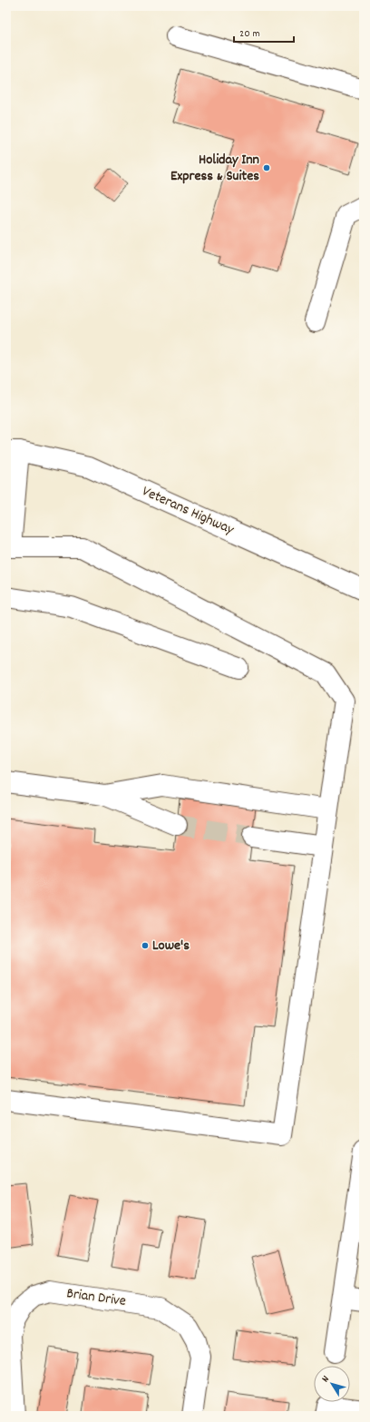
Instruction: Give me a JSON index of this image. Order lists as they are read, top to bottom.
{
  "streets": {
    "street": ["Veterans Highway", "Brian Drive"]
  },
  "places": ["Holiday Inn Express & Suites", "Lowe's"],
  "scale_bar": "20 m",
  "north": "top left"
}
